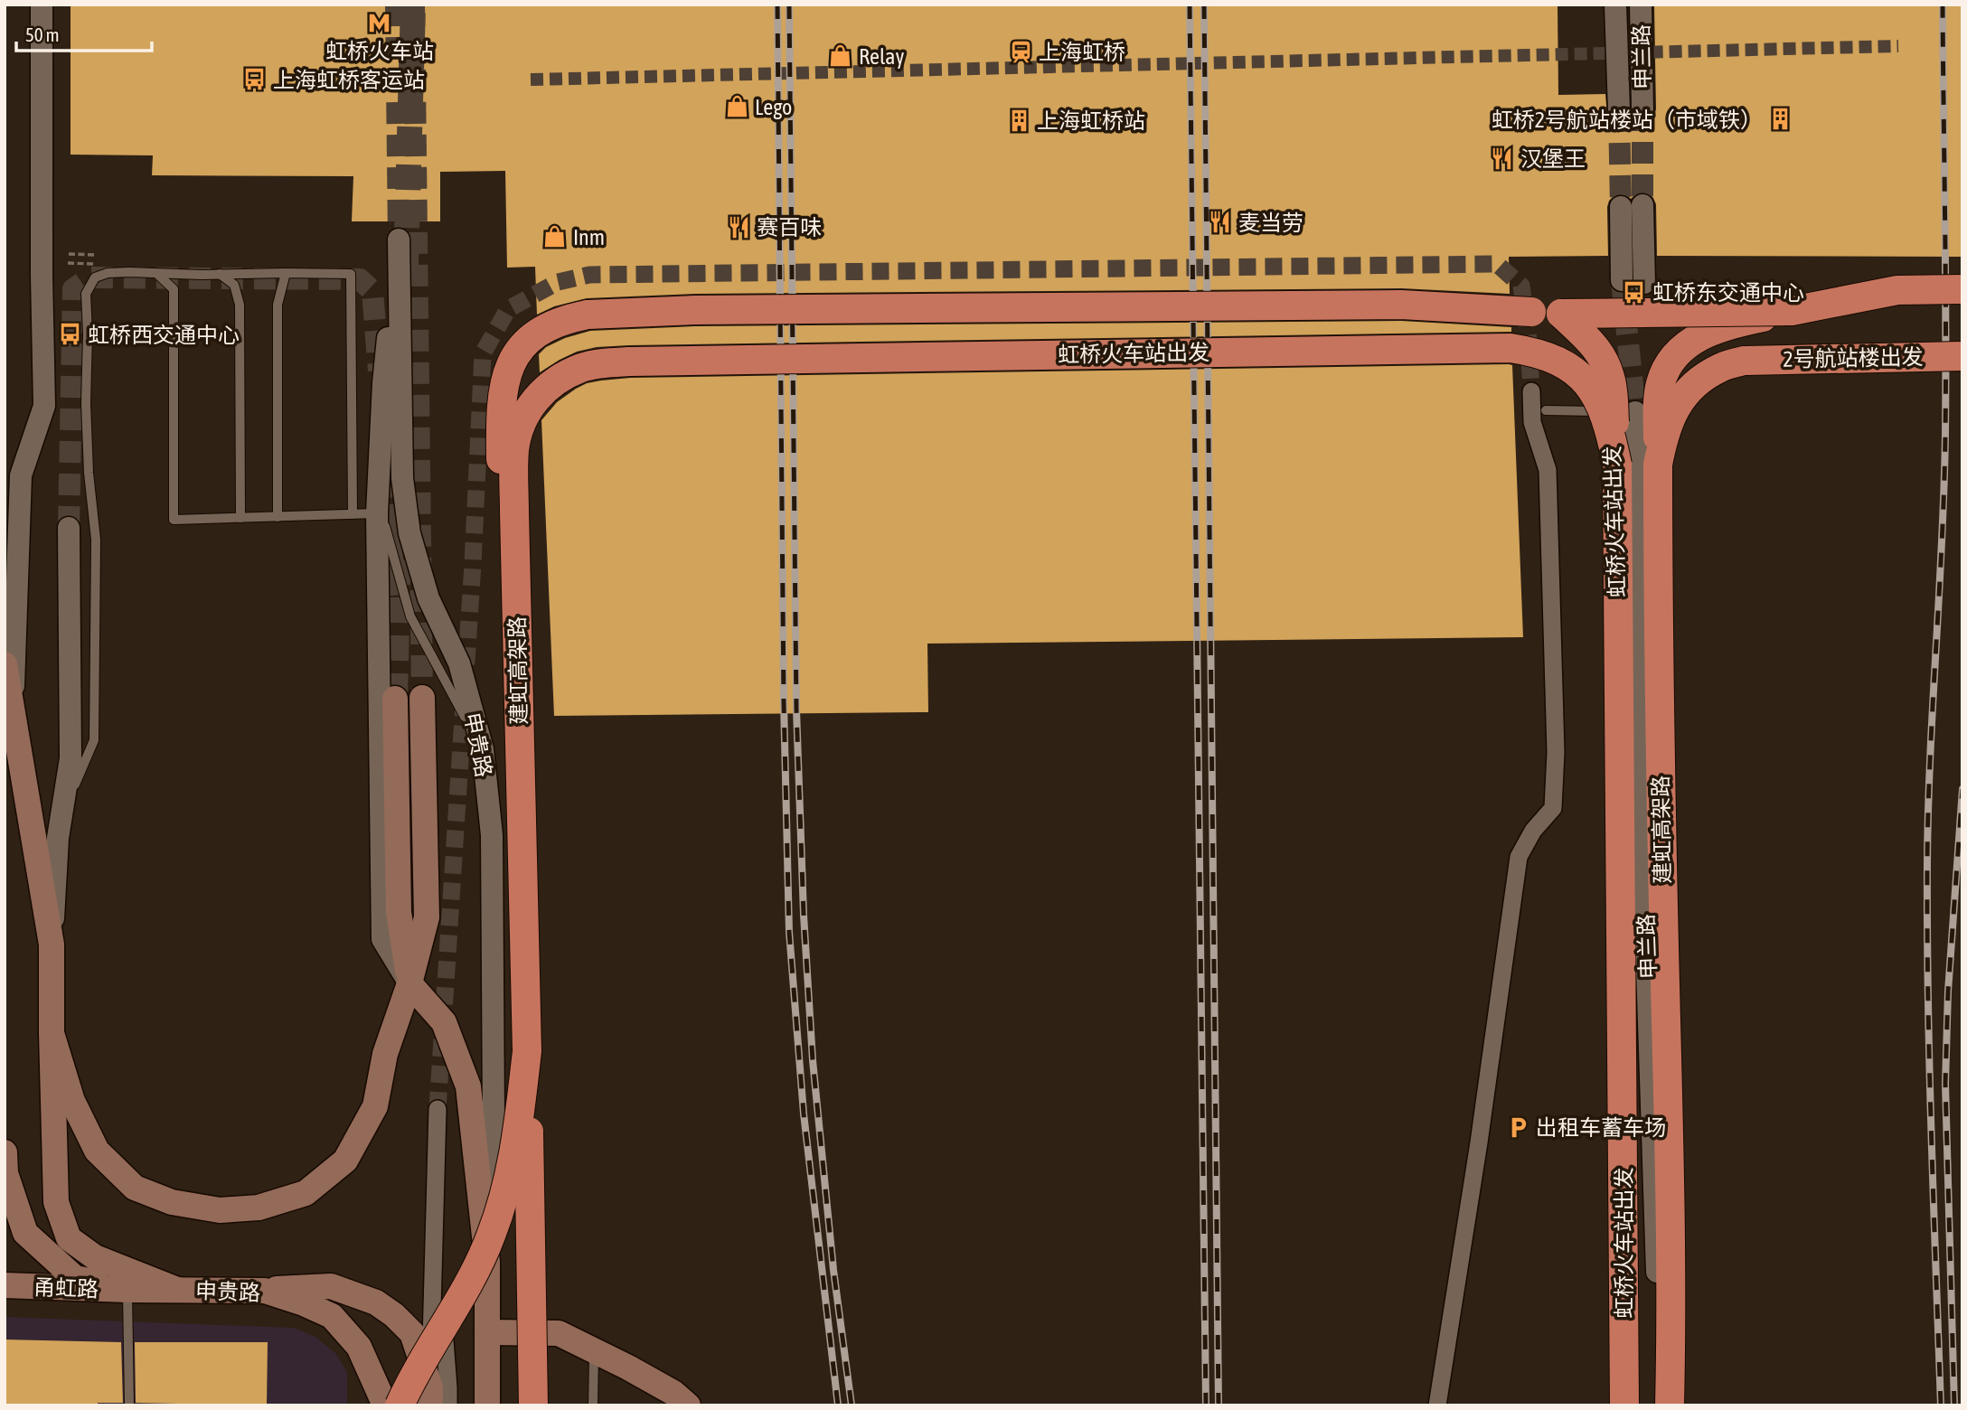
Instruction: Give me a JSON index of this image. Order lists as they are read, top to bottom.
{
  "streets": {
    "highway": ["虹桥火车站出发", "2号航站楼出发", "建虹高架路"],
    "main road": ["申贵路", "甬虹路"],
    "street": ["申兰路"]
  },
  "crossings": [
    ["虹桥火车站出发", "建虹高架路"],
    ["2号航站楼出发", "建虹高架路"],
    ["申贵路", "甬虹路"]
  ],
  "places": {
    "metro station": ["虹桥火车站"],
    "station": ["上海虹桥"],
    "shop": ["Relay", "Lego", "Inm"],
    "bus stop": ["上海虹桥客运站", "虹桥东交通中心", "虹桥西交通中心"],
    "building": ["虹桥2号航站楼站（市域铁）", "上海虹桥站"],
    "restaurant": ["汉堡王", "麦当劳", "赛百味"],
    "parking": ["出租车蓄车场"]
  },
  "scale_bar": "50 m"
}
